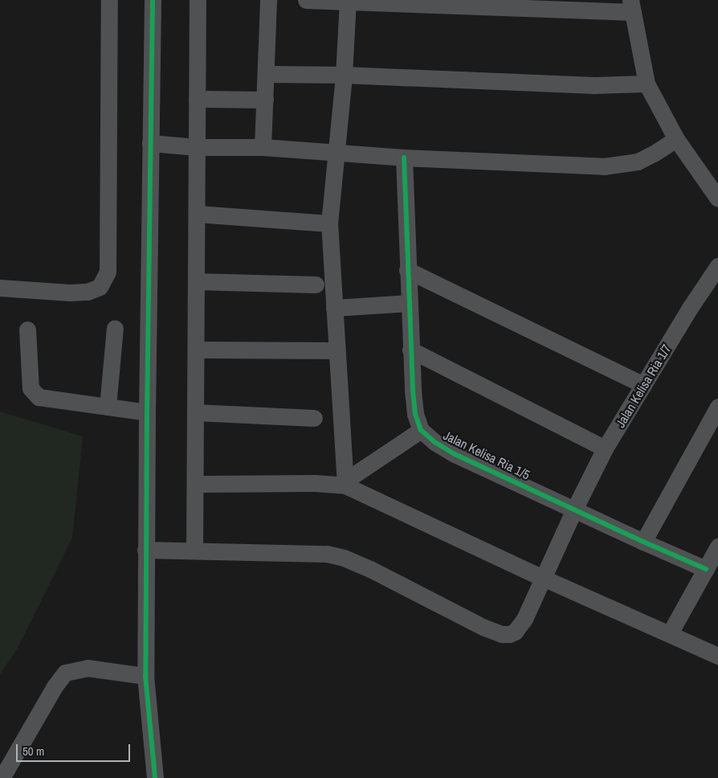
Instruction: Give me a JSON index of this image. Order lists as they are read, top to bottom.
{
  "streets": {
    "street": ["Jalan Kelisa Ria 1/7", "Jalan Kelisa Ria 1/5"]
  },
  "crossings": [
    ["Jalan Kelisa Ria 1/7", "Jalan Kelisa Ria 1/5"]
  ],
  "scale_bar": "50 m"
}
